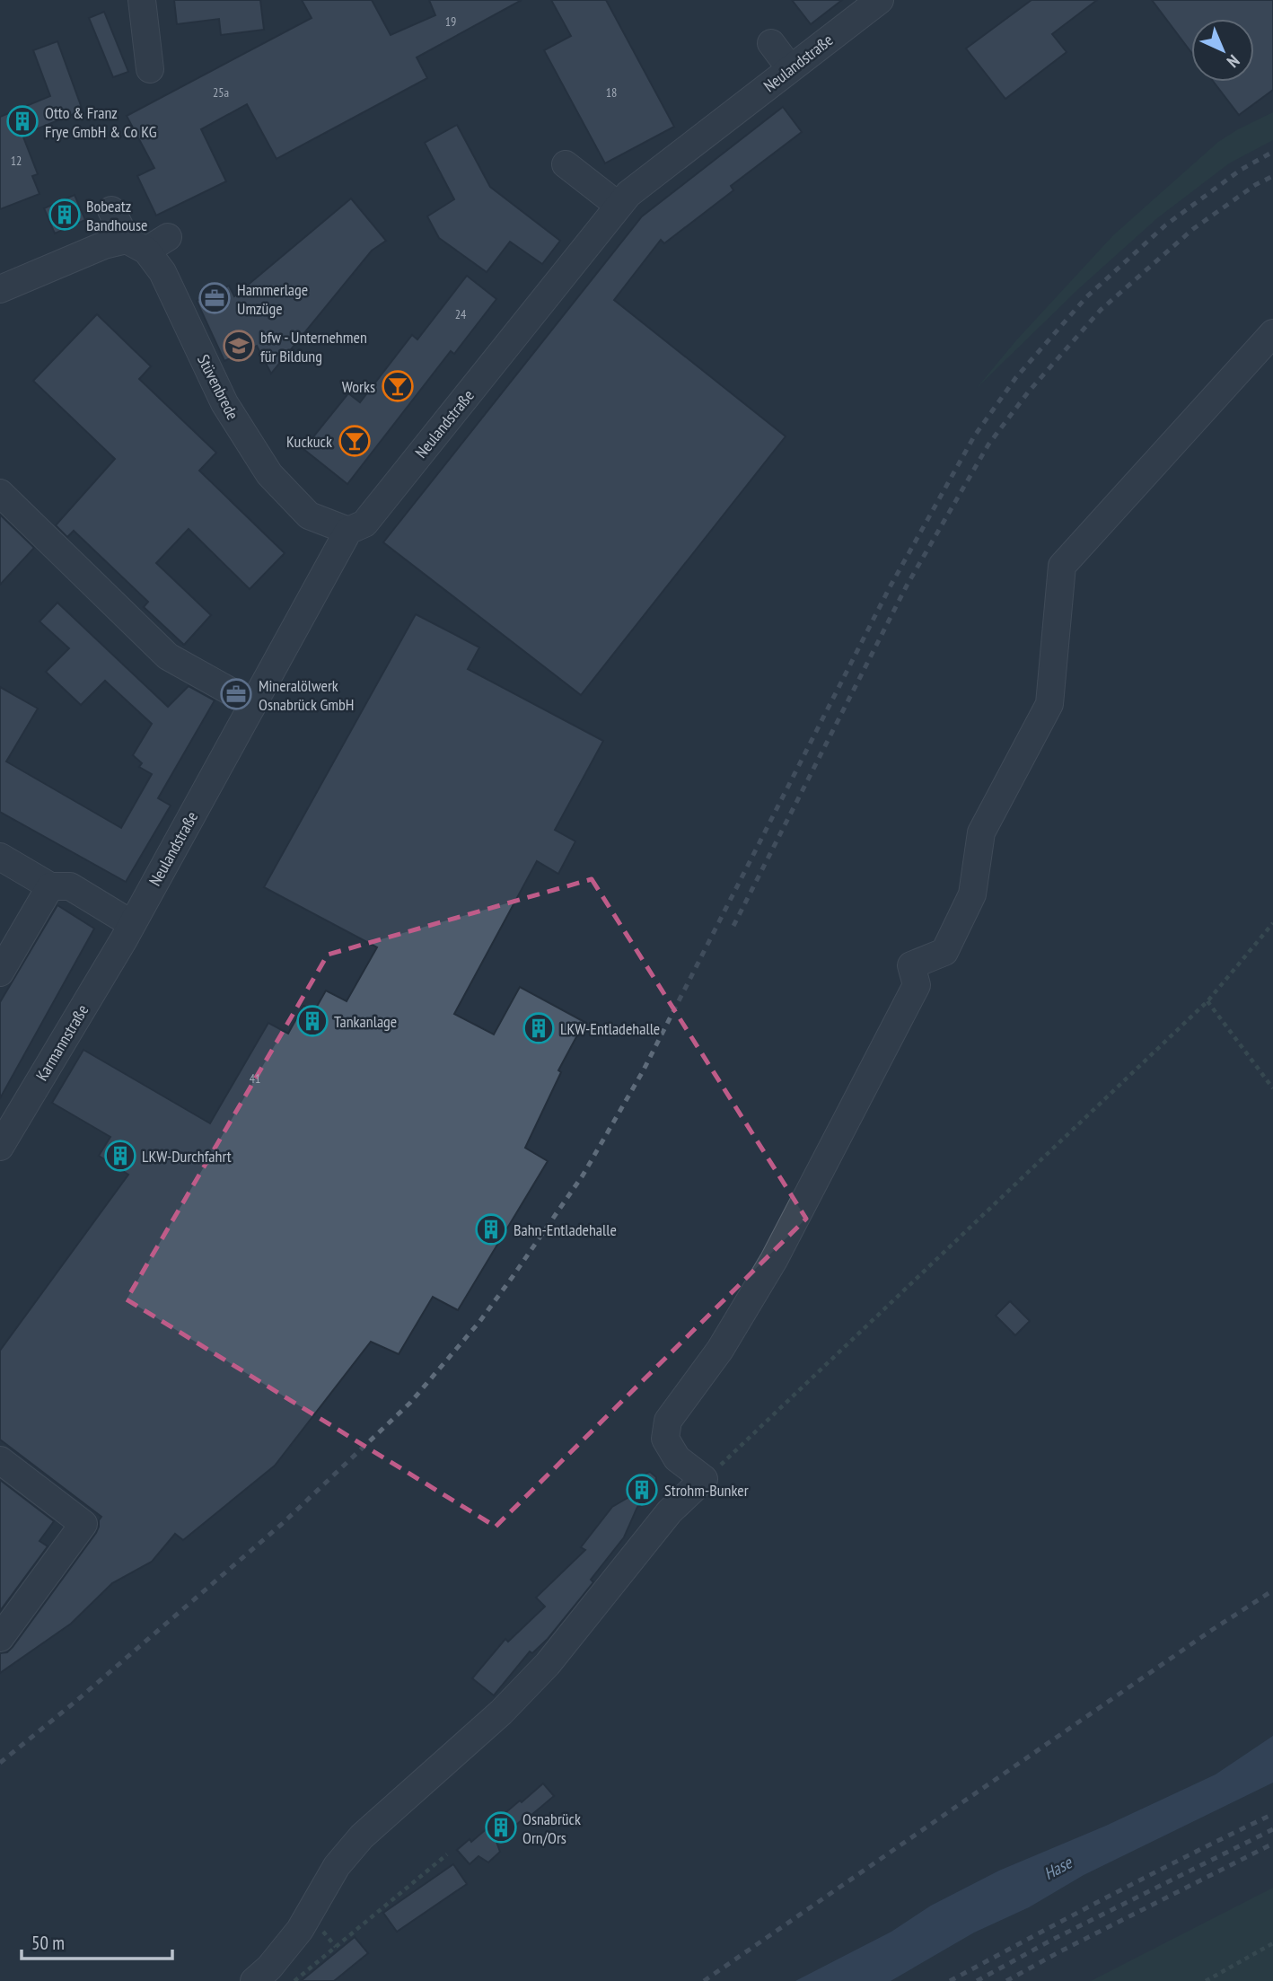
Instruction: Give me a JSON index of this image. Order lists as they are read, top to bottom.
{
  "streets": {
    "street": ["Neulandstraße", "Stüvenbrede", "Karmannstraße"]
  },
  "crossings": [
    ["Neulandstraße", "Stüvenbrede"],
    ["Neulandstraße", "Karmannstraße"]
  ],
  "water": ["Hase"],
  "places": {
    "building": [
      "Otto & Franz Frye GmbH & Co KG",
      "Bobeatz Bandhouse",
      "Tankanlage",
      "LKW-Entladehalle",
      "LKW-Durchfahrt",
      "Bahn-Entladehalle",
      "Strohm-Bunker",
      "Osnabrück Orn/Ors"
    ],
    "office": ["Hammerlage Umzüge", "Mineralölwerk Osnabrück GmbH"],
    "school or university": ["bfw - Unternehmen für Bildung"],
    "bar": ["Works", "Kuckuck"]
  },
  "house_numbers": [
    "19",
    "25a",
    "18",
    "12",
    "24",
    "41"
  ],
  "scale_bar": "50 m",
  "north": "bottom right"
}
